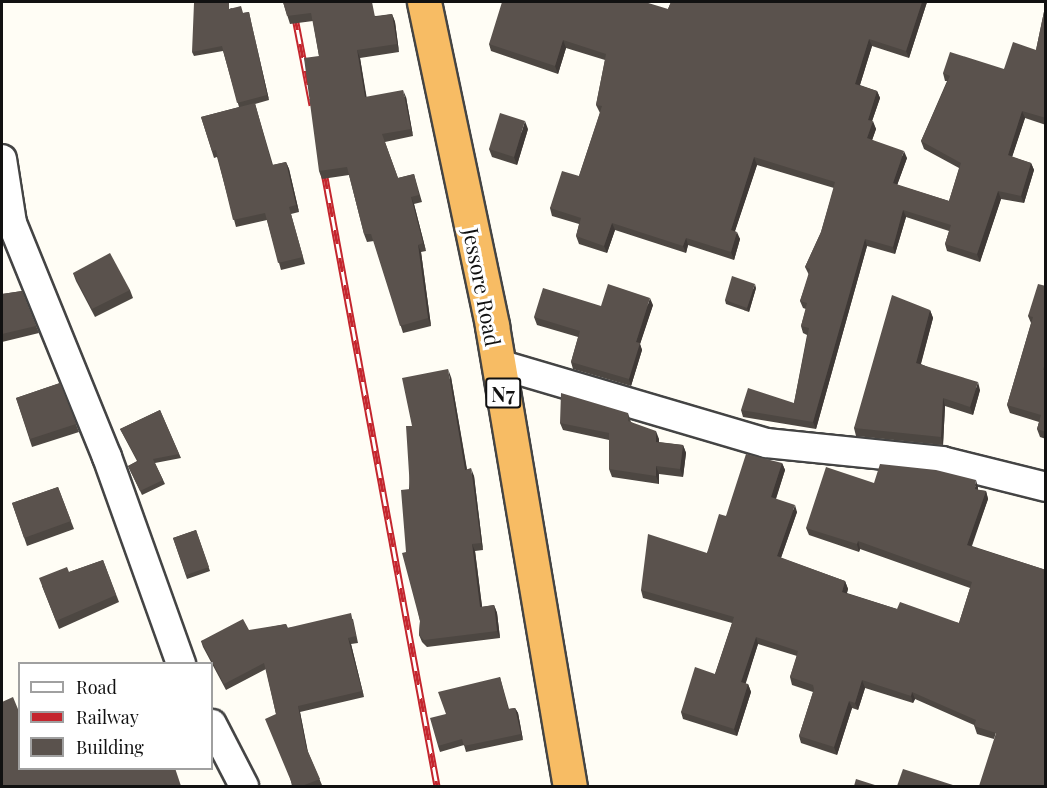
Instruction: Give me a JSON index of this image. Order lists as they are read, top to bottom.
{
  "streets": {
    "highway": ["Jessore Road", "N7"]
  },
  "legend": ["Road", "Railway", "Building"]
}
